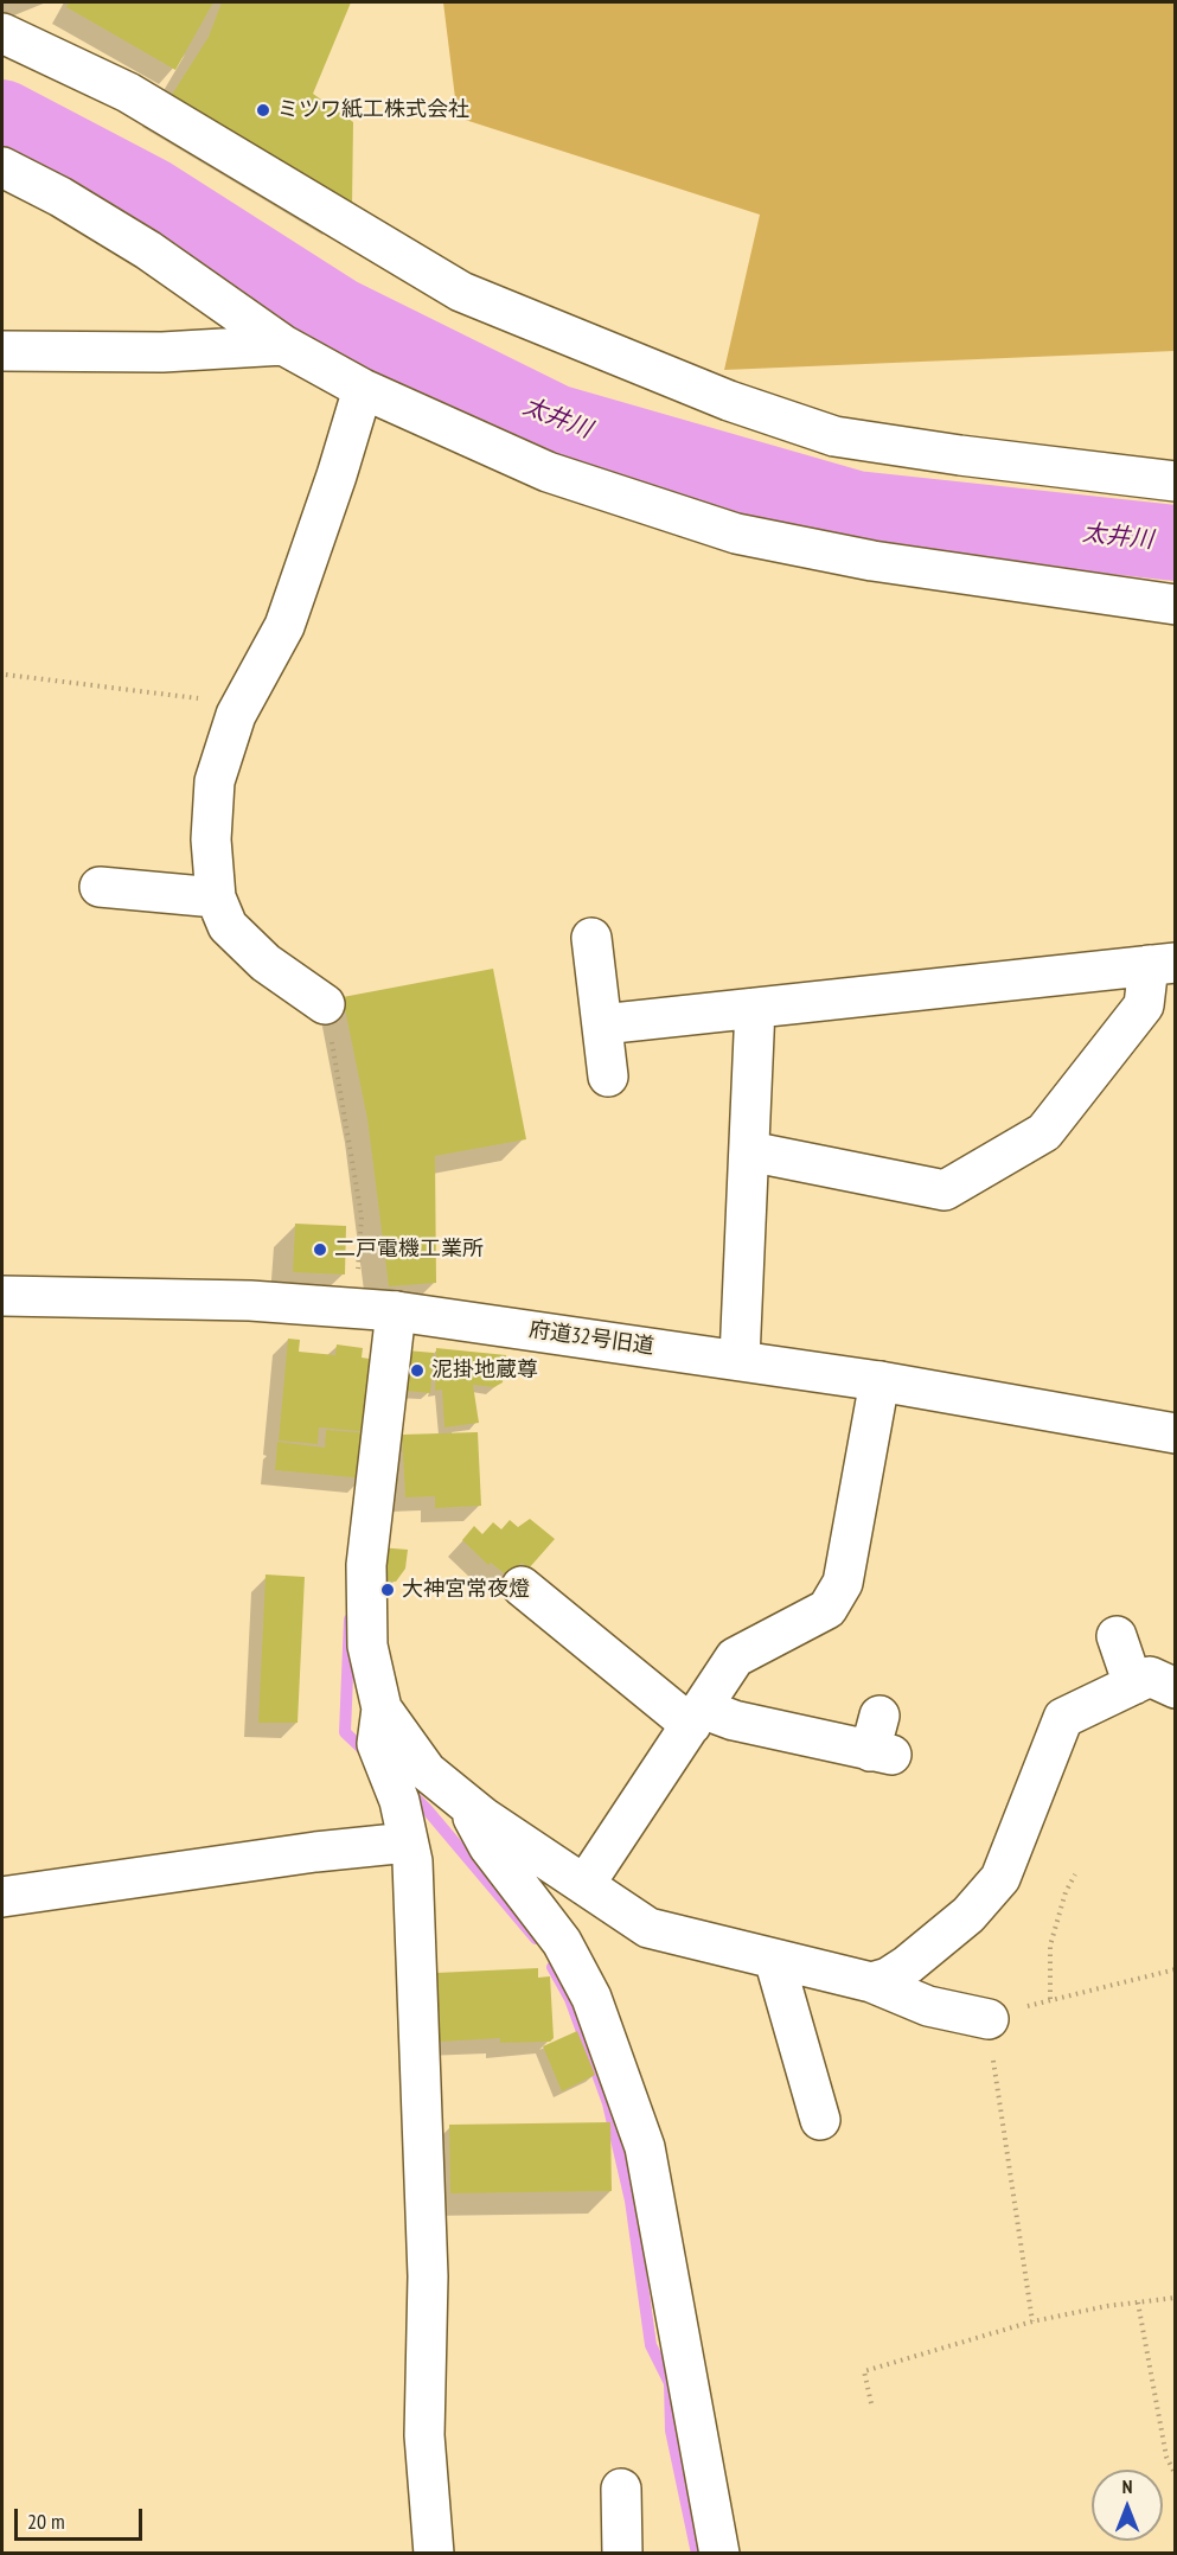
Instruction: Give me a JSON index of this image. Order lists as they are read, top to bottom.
{
  "streets": {
    "street": ["府道32号旧道"]
  },
  "water": ["太井川"],
  "places": [
    "ミツワ紙工株式会社",
    "二戸電機工業所",
    "泥掛地蔵尊",
    "大神宮常夜燈"
  ],
  "scale_bar": "20 m",
  "north": "top"
}
